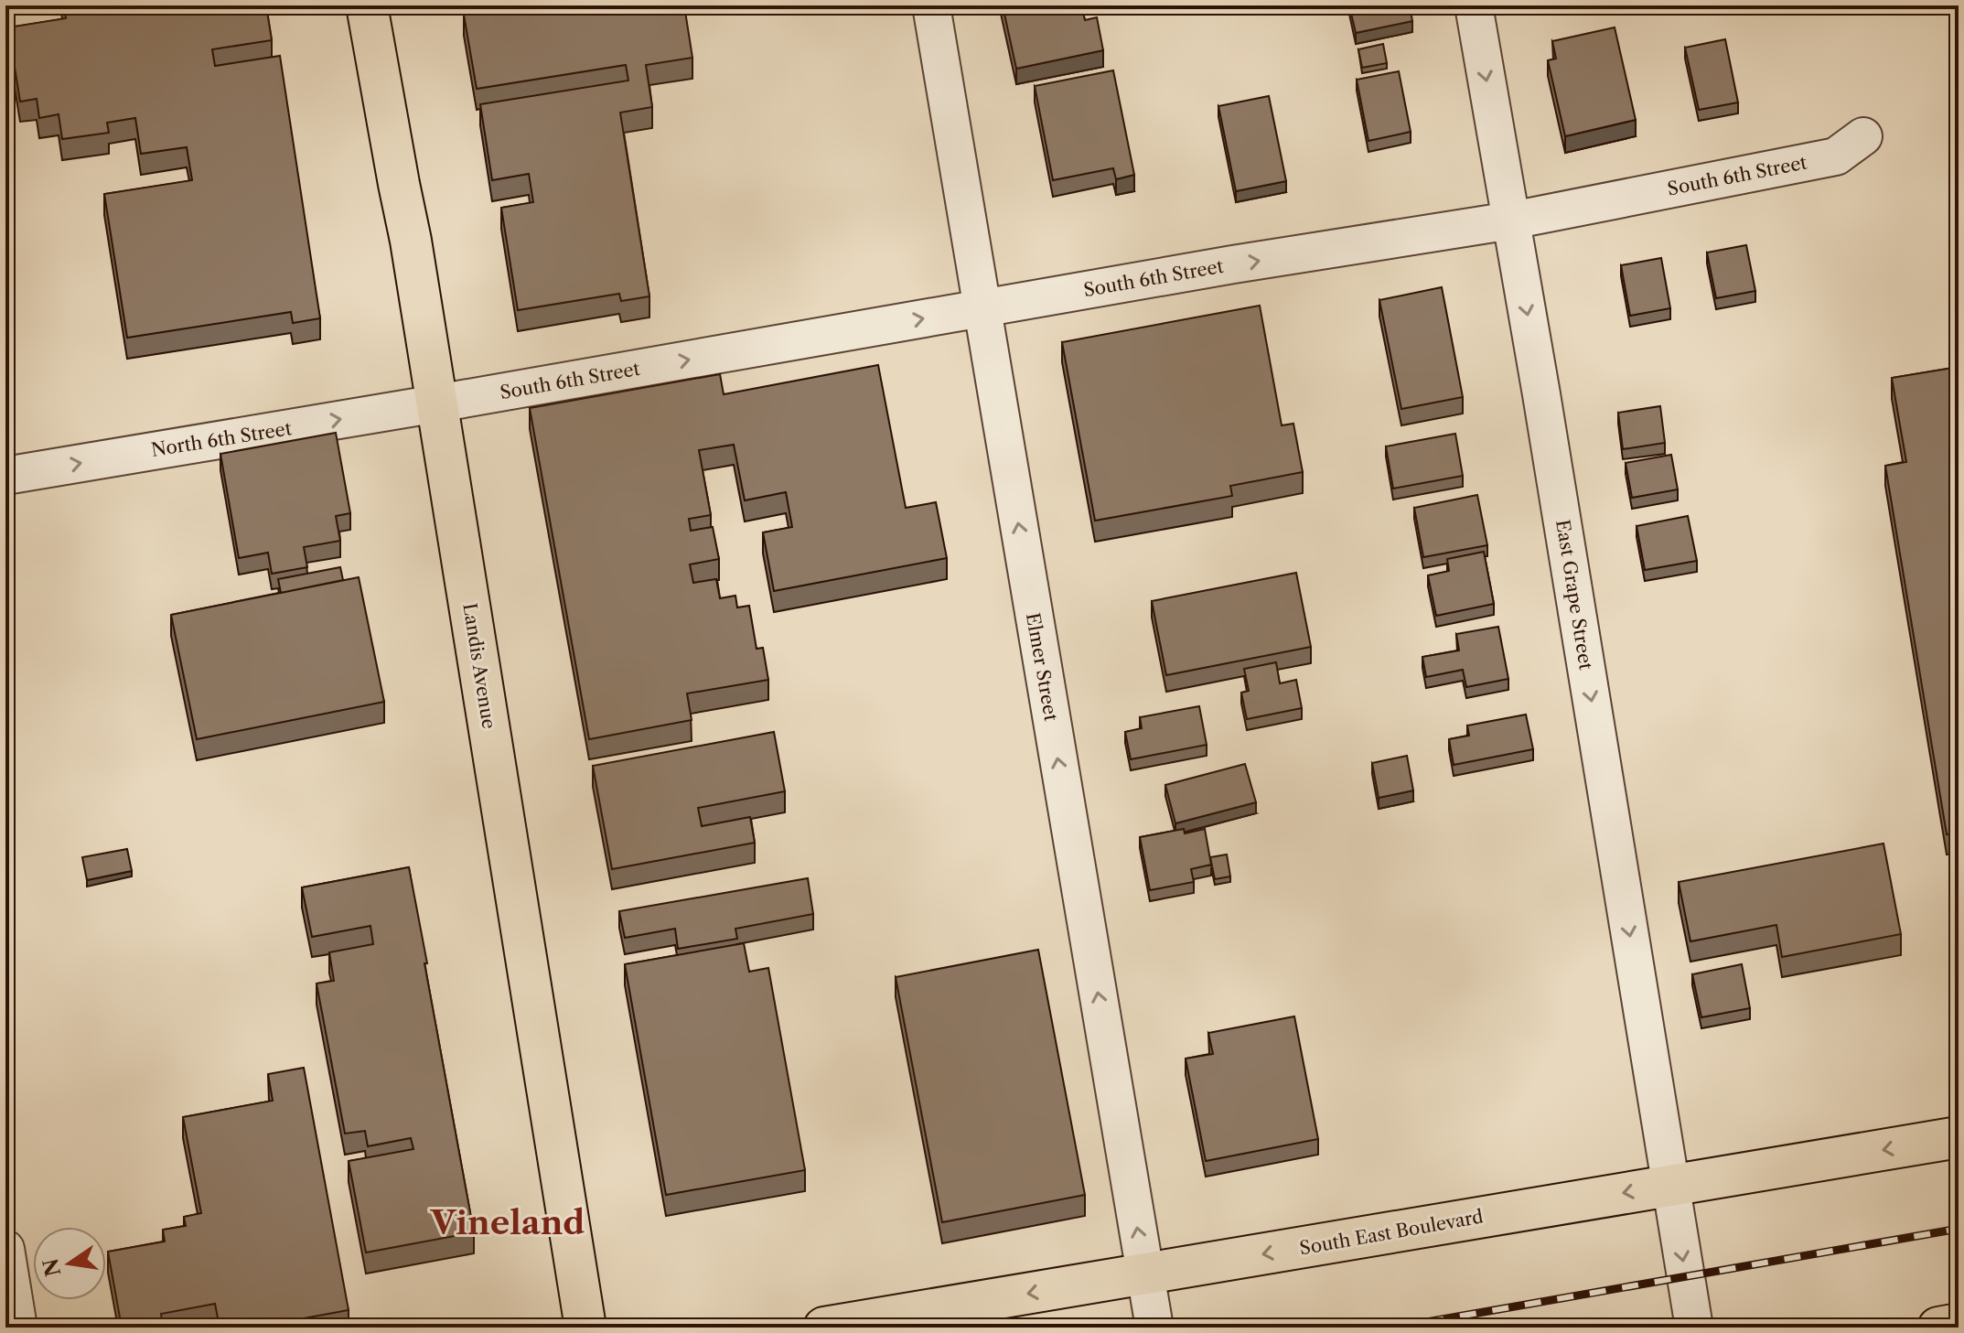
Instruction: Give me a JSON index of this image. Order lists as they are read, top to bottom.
{
  "streets": {
    "main road": ["Landis Avenue", "South East Boulevard"],
    "street": [
      "South 6th Street",
      "North 6th Street",
      "East Grape Street",
      "Elmer Street"
    ]
  },
  "crossings": [
    ["South 6th Street", "North 6th Street"],
    ["South 6th Street", "East Grape Street"],
    ["South 6th Street", "Landis Avenue"],
    ["South 6th Street", "Elmer Street"],
    ["North 6th Street", "Landis Avenue"],
    ["East Grape Street", "South East Boulevard"],
    ["Elmer Street", "South East Boulevard"]
  ],
  "one_way": [
    "South 6th Street",
    "North 6th Street",
    "East Grape Street",
    "Elmer Street",
    "South East Boulevard"
  ],
  "districts": ["Vineland"],
  "north": "left"
}
